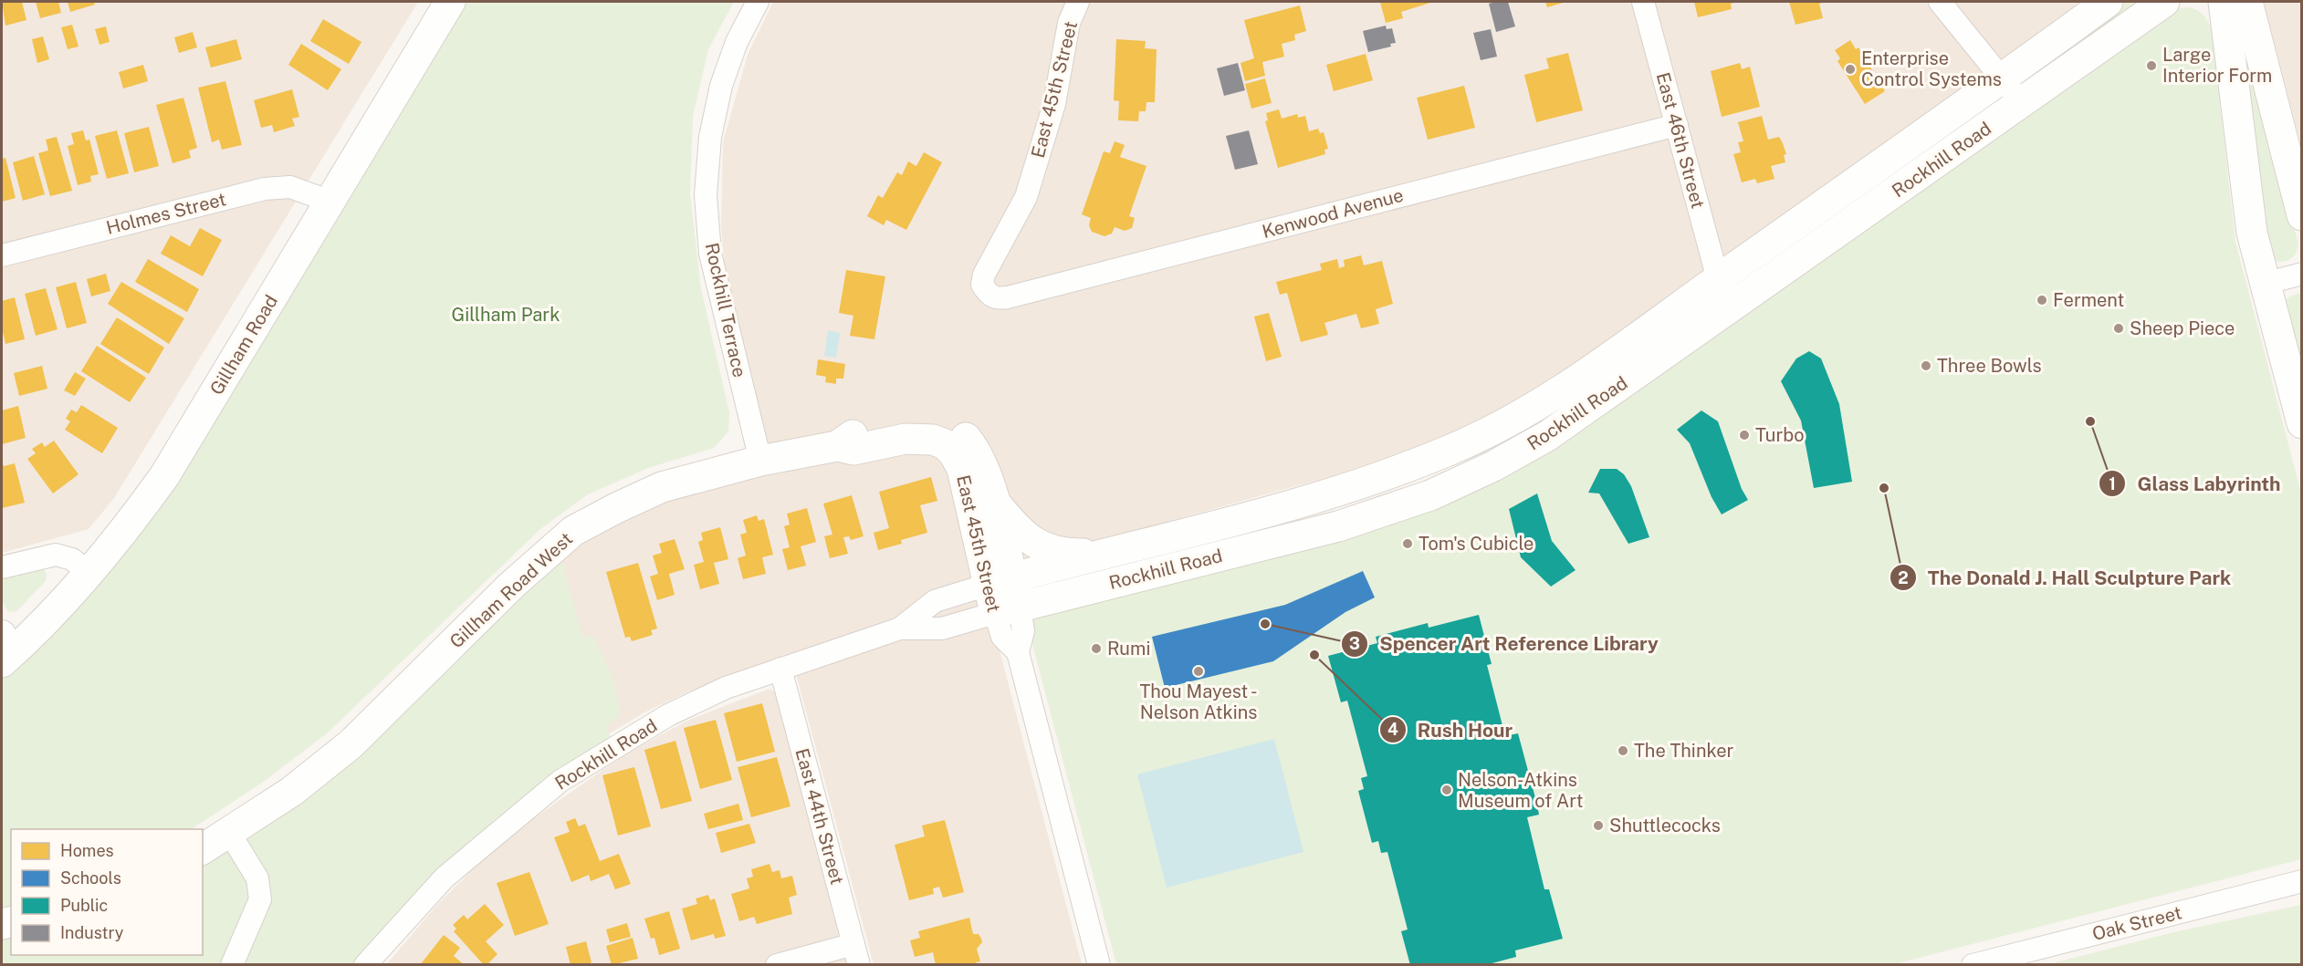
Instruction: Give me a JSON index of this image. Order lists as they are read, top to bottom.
{
  "streets": {
    "main road": [
      "East 45th Street",
      "Rockhill Road",
      "Gillham Road",
      "Gillham Road West"
    ],
    "street": [
      "East 46th Street",
      "Holmes Street",
      "Kenwood Avenue",
      "Rockhill Terrace",
      "East 44th Street",
      "Oak Street"
    ]
  },
  "crossings": [
    ["East 45th Street", "Rockhill Road"],
    ["East 45th Street", "Kenwood Avenue"],
    ["East 45th Street", "Gillham Road West"],
    ["East 46th Street", "Rockhill Road"],
    ["East 46th Street", "Kenwood Avenue"],
    ["Rockhill Road", "East 44th Street"],
    ["Holmes Street", "Gillham Road"],
    ["Rockhill Terrace", "Gillham Road West"]
  ],
  "parks": ["Gillham Park"],
  "places": [
    "Large Interior Form",
    "Enterprise Control Systems",
    "Ferment",
    "Sheep Piece",
    "Three Bowls",
    "Glass Labyrinth",
    "Turbo",
    "The Donald J. Hall Sculpture Park",
    "Tom's Cubicle",
    "Spencer Art Reference Library",
    "Rumi",
    "Rush Hour",
    "Thou Mayest - Nelson Atkins",
    "The Thinker",
    "Nelson-Atkins Museum of Art",
    "Shuttlecocks"
  ],
  "legend": [
    "Homes",
    "Schools",
    "Public",
    "Industry"
  ]
}
